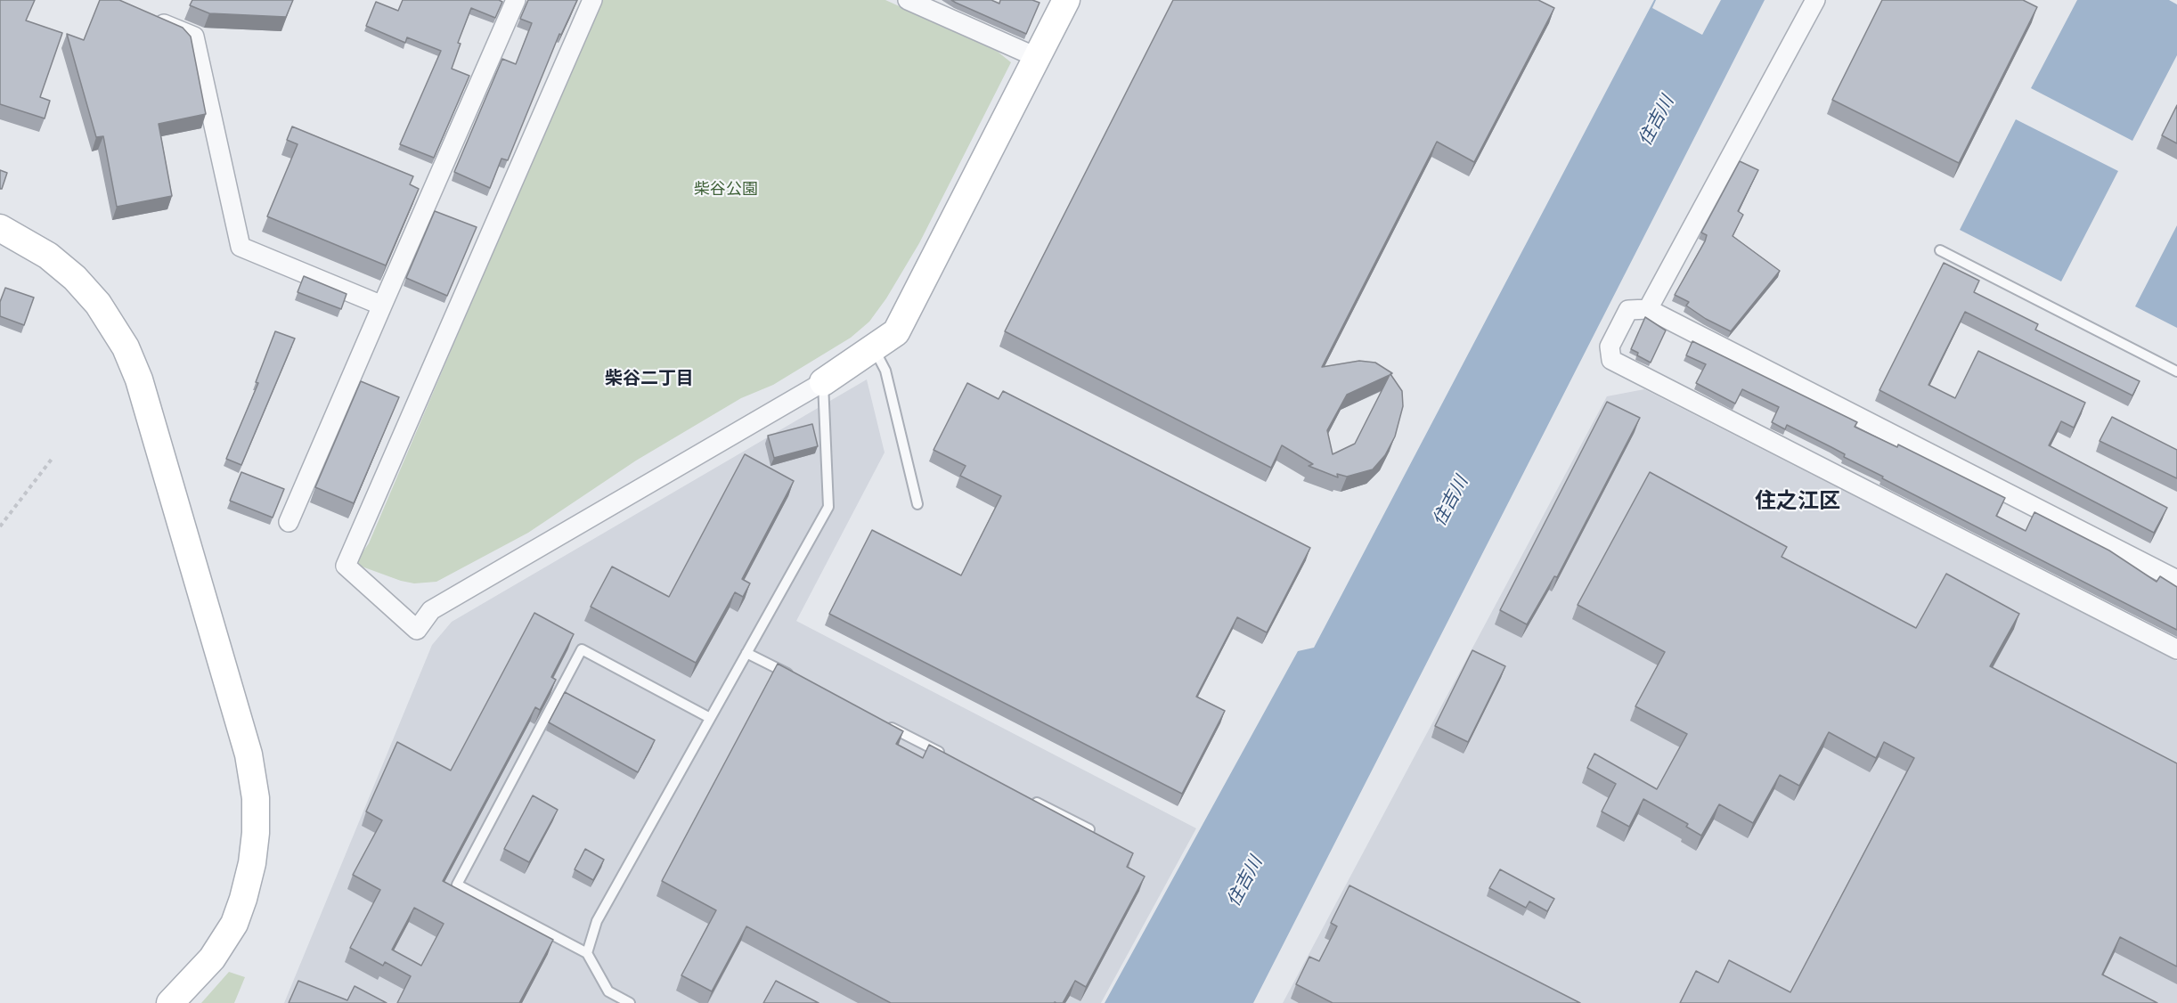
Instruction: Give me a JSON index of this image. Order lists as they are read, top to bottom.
{
  "districts": ["柴谷二丁目", "住之江区"],
  "water": ["住吉川"],
  "parks": ["柴谷公園"]
}
